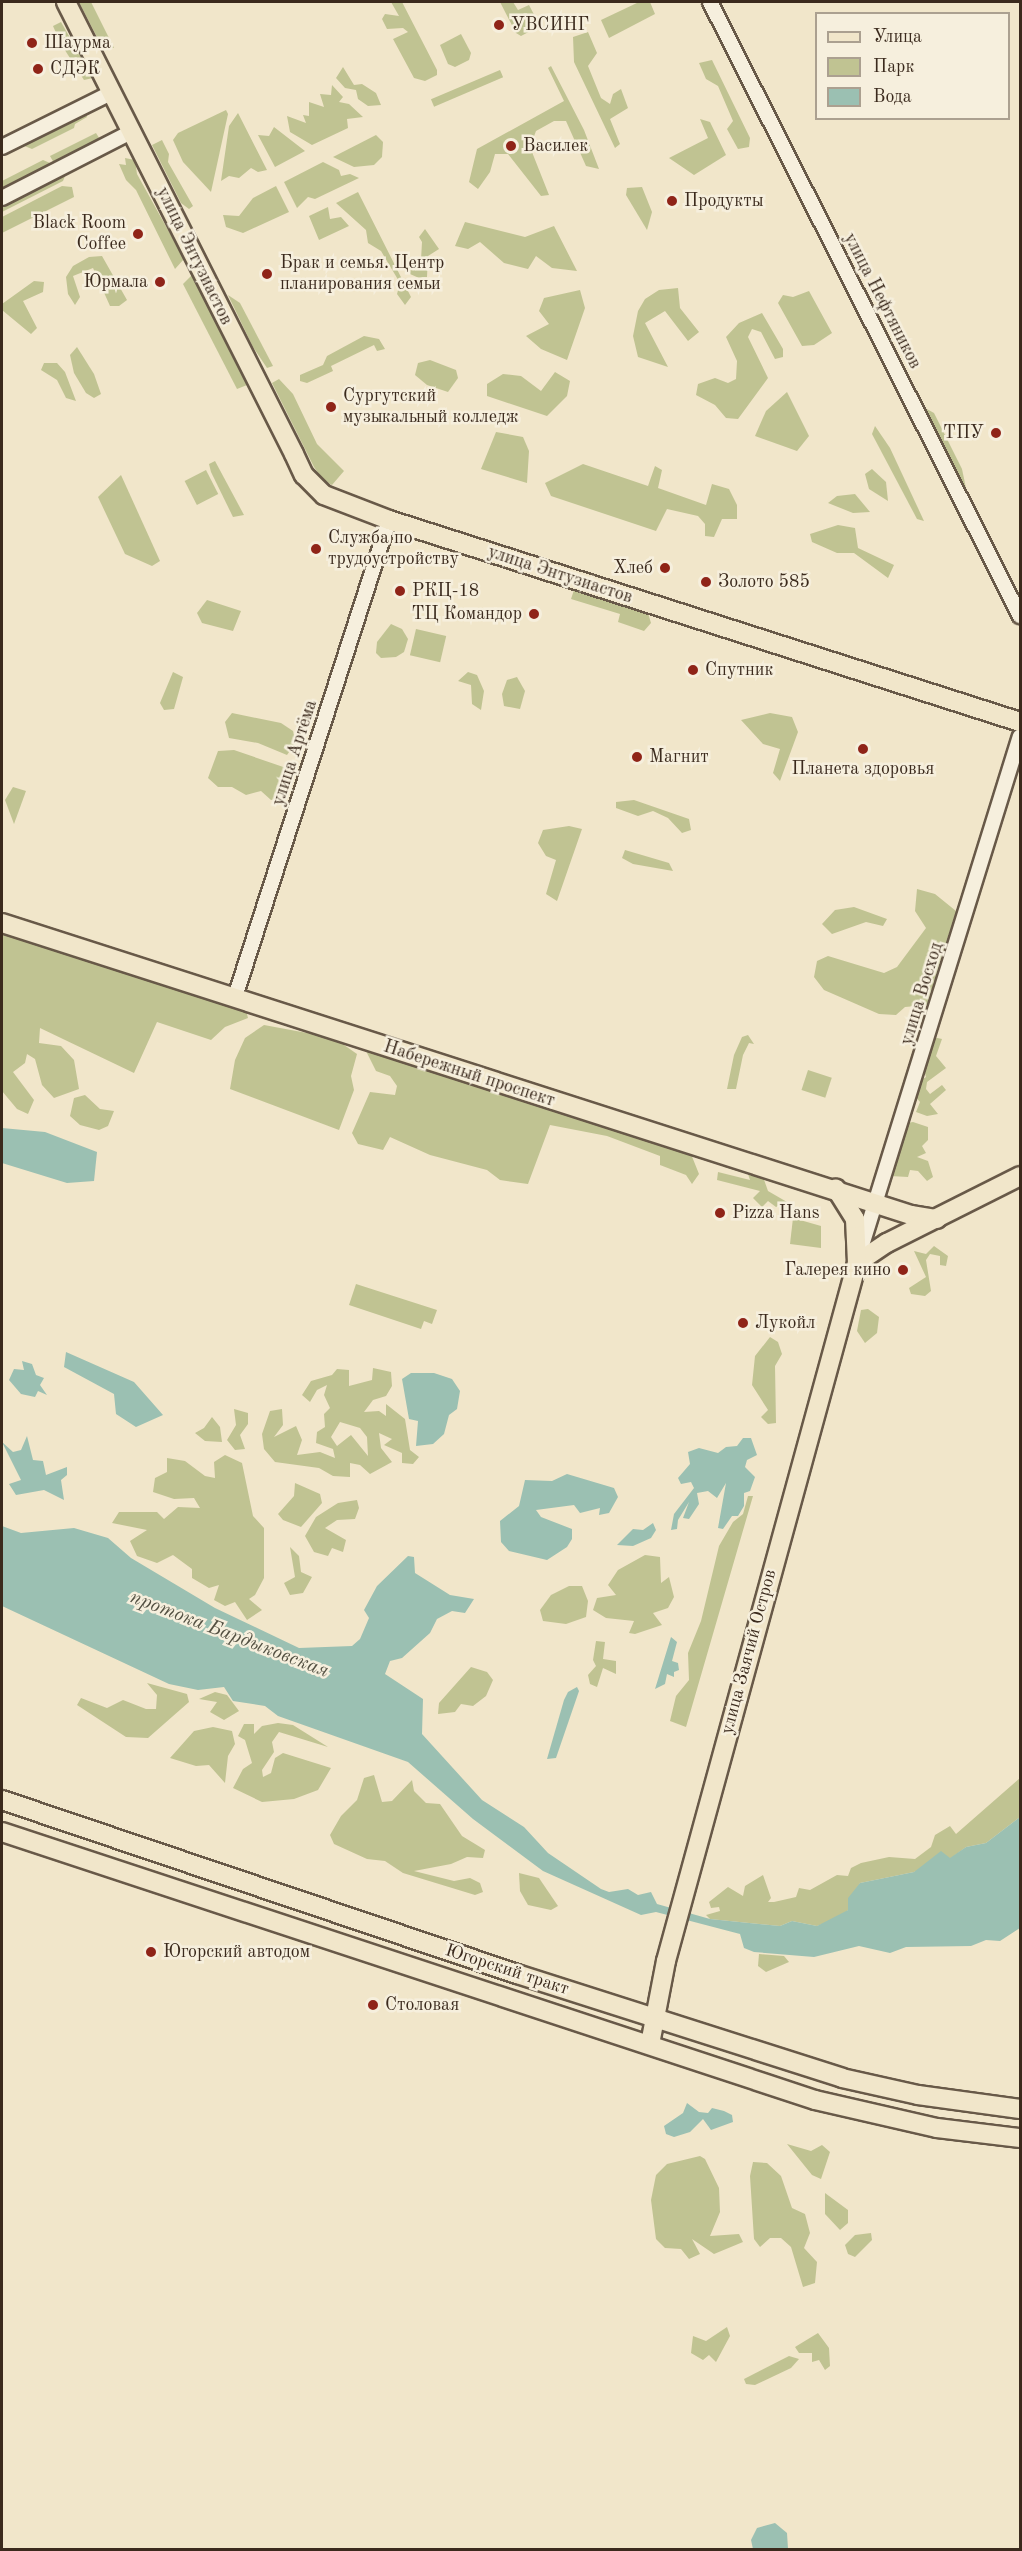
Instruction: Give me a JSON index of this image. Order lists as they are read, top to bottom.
{
  "streets": {
    "main road": [
      "улица Энтузиастов",
      "Набережный проспект",
      "улица Заячий Остров",
      "Югорский тракт"
    ],
    "street": ["улица Нефтяников", "улица Артёма", "улица Восход"]
  },
  "crossings": [
    ["улица Энтузиастов", "улица Артёма"],
    ["улица Артёма", "Набережный проспект"],
    ["улица Восход", "Набережный проспект"],
    ["улица Восход", "улица Заячий Остров"],
    ["Набережный проспект", "улица Заячий Остров"],
    ["улица Заячий Остров", "Югорский тракт"]
  ],
  "water": ["протока Бардыковская"],
  "places": [
    "УВСИНГ",
    "Шаурма",
    "СДЭК",
    "Василек",
    "Продукты",
    "Black Room Coffee",
    "Брак и семья. Центр планирования семьи",
    "Юрмала",
    "Сургутский музыкальный колледж",
    "ТПУ",
    "Служба по трудоустройству",
    "Хлеб",
    "Золото 585",
    "РКЦ-18",
    "ТЦ Командор",
    "Спутник",
    "Планета здоровья",
    "Магнит",
    "Pizza Hans",
    "Галерея кино",
    "Лукойл",
    "Югорский автодом",
    "Столовая"
  ],
  "legend": ["Улица", "Парк", "Вода"]
}
